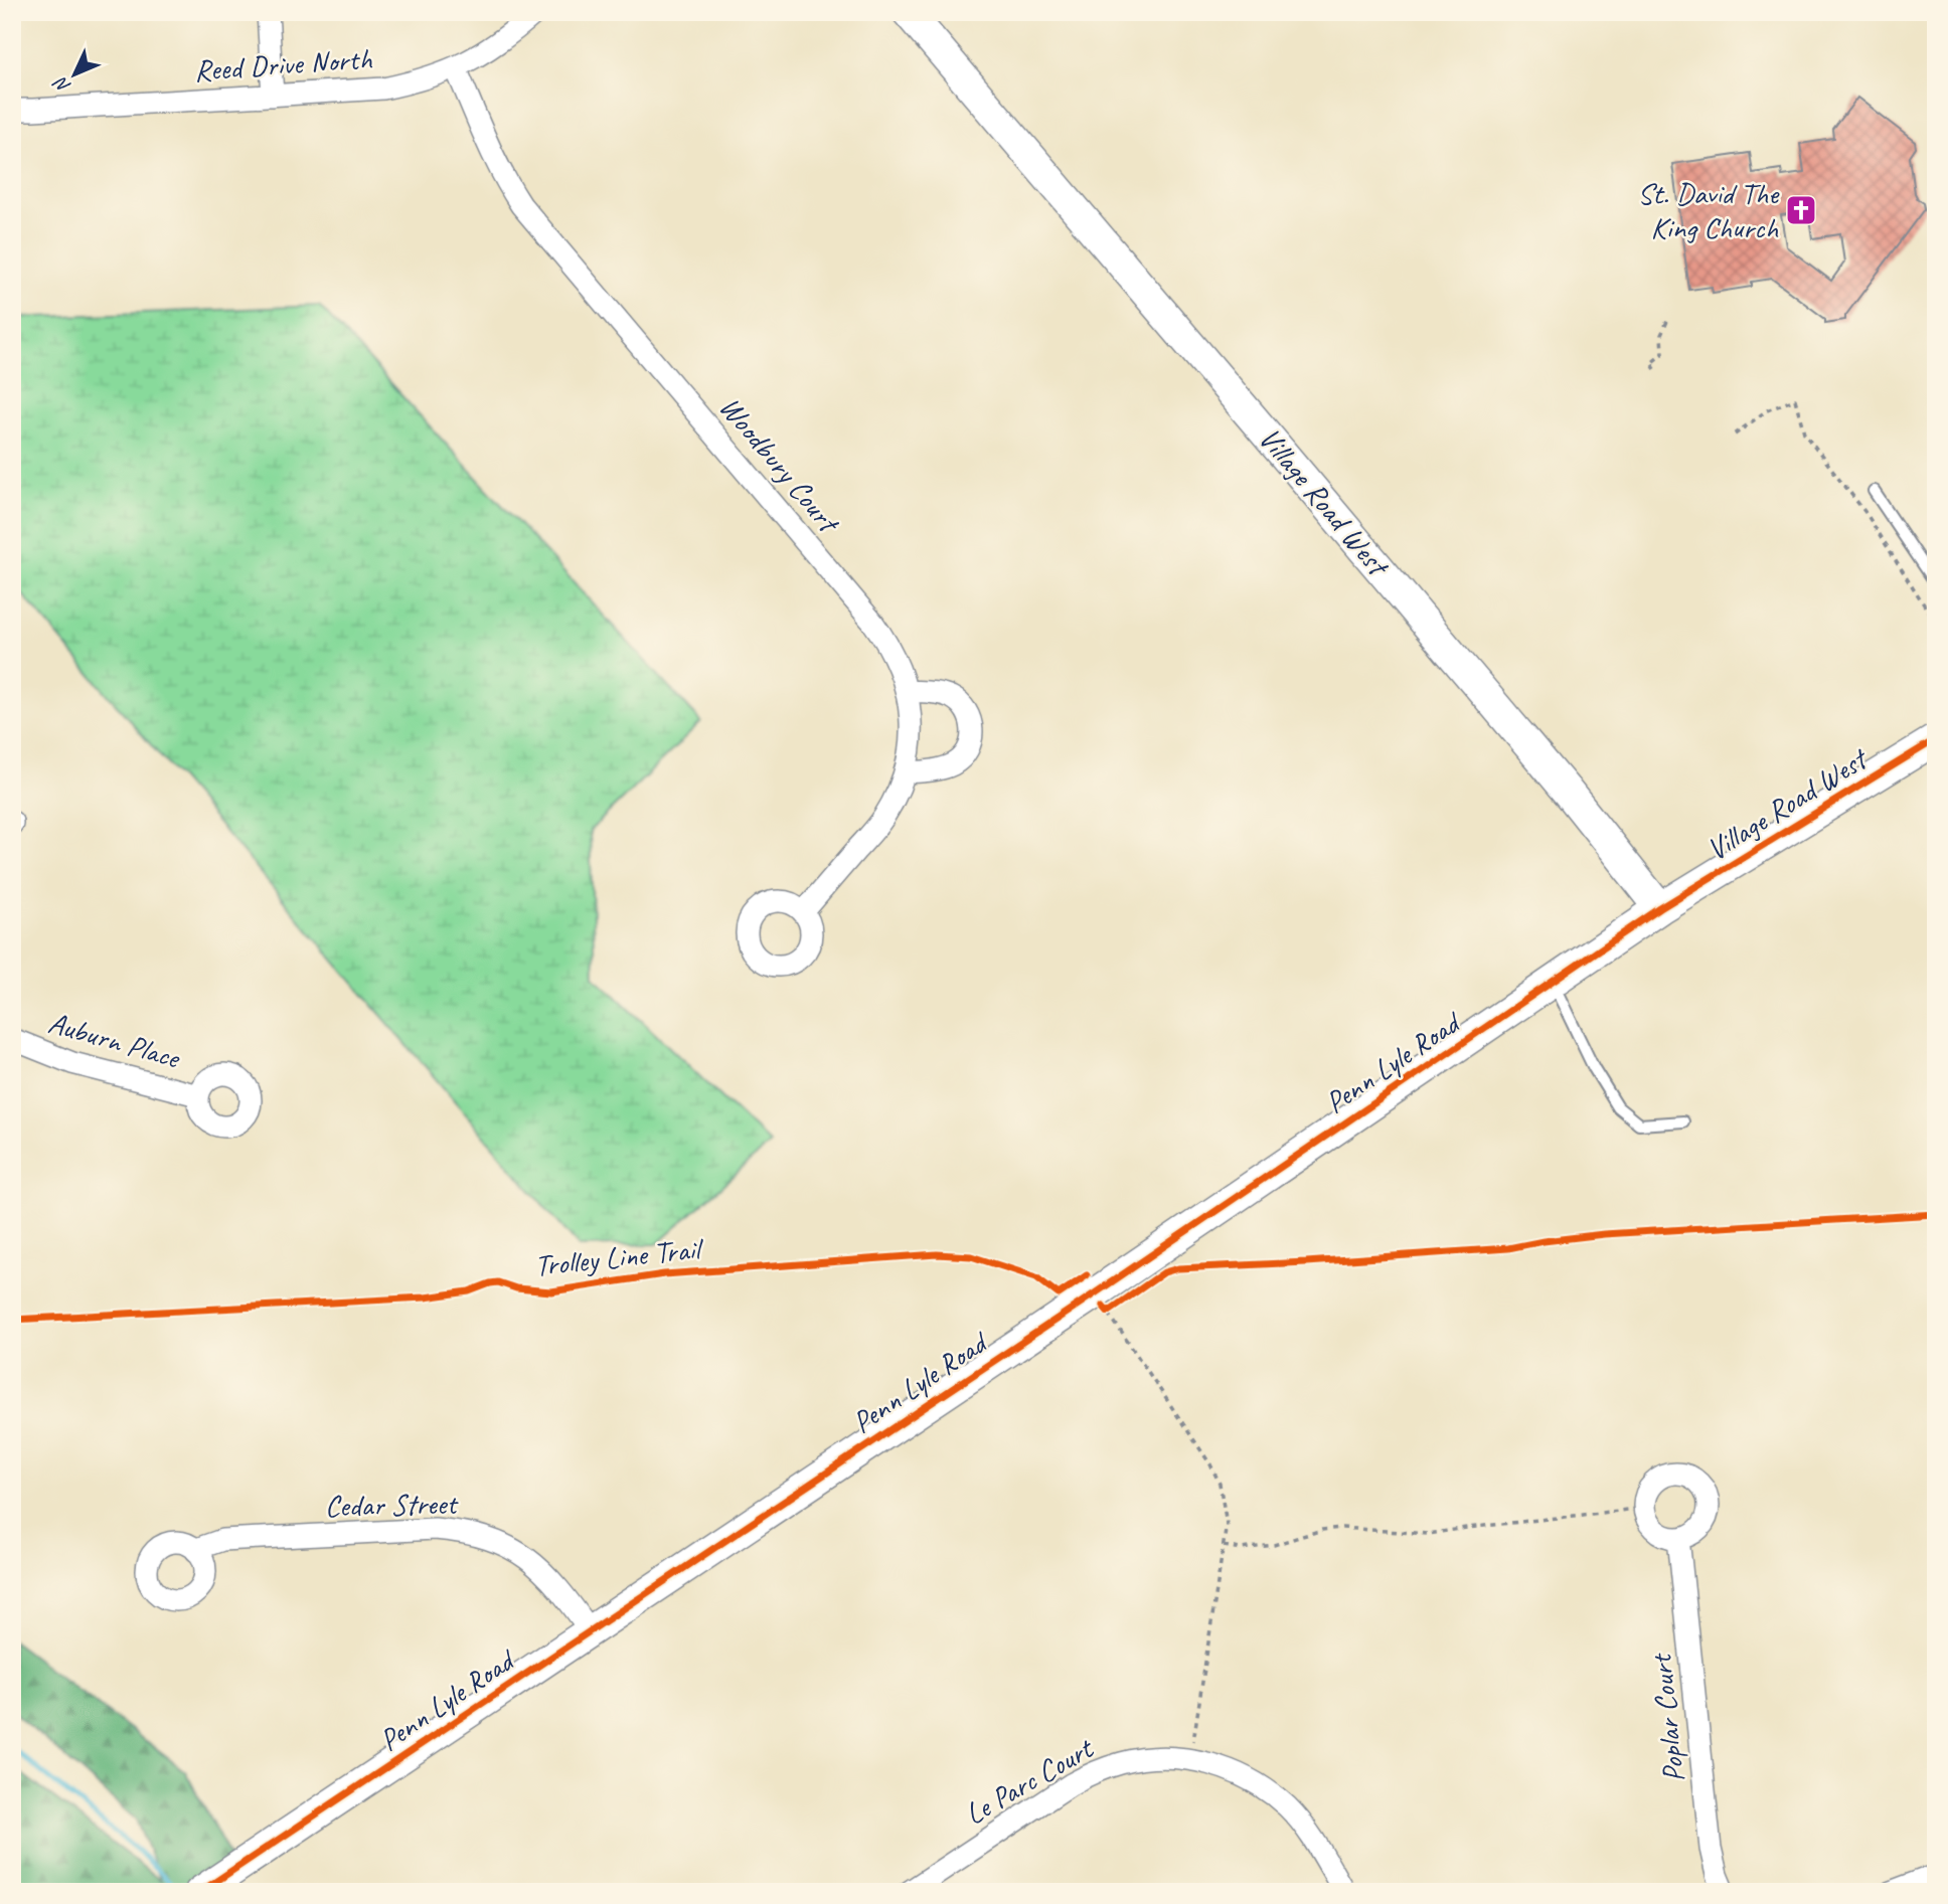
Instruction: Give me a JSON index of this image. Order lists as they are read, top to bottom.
{
  "streets": {
    "street": [
      "Reed Drive North",
      "Woodbury Court",
      "Village Road West",
      "Auburn Place",
      "Penn Lyle Road",
      "Cedar Street",
      "Poplar Court",
      "Le Parc Court"
    ],
    "cycle path": ["Trolley Line Trail"]
  },
  "crossings": [
    ["Reed Drive North", "Woodbury Court"],
    ["Village Road West", "Penn Lyle Road"],
    ["Penn Lyle Road", "Cedar Street"]
  ],
  "places": {
    "church": ["St. David The King Church"]
  },
  "north": "bottom left"
}
